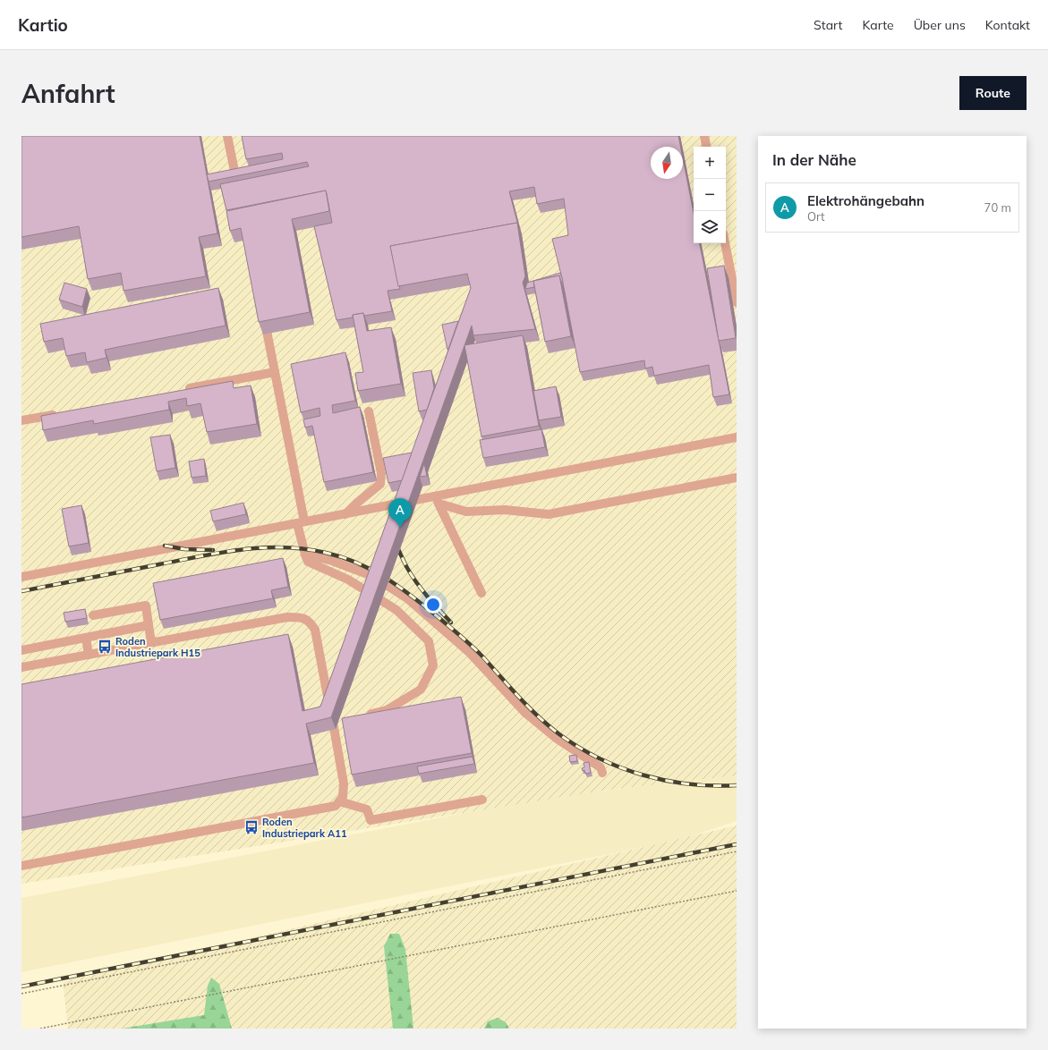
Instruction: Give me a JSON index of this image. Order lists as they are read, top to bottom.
{
  "places": {
    "bus stop": ["Roden Industriepark H15", "Roden Industriepark A11"]
  },
  "north": "bottom",
  "page": {
    "header": "Kartio",
    "nav": [
      "Start",
      "Karte",
      "Über uns",
      "Kontakt"
    ],
    "buttons": "Route",
    "title": "Anfahrt",
    "heading": "In der Nähe",
    "map_buttons": ["+", "−"],
    "list": [
      {
        "mark": "A",
        "name": "Elektrohängebahn",
        "note": "Ort",
        "value": "70 m"
      }
    ],
    "pins": "A"
  }
}
